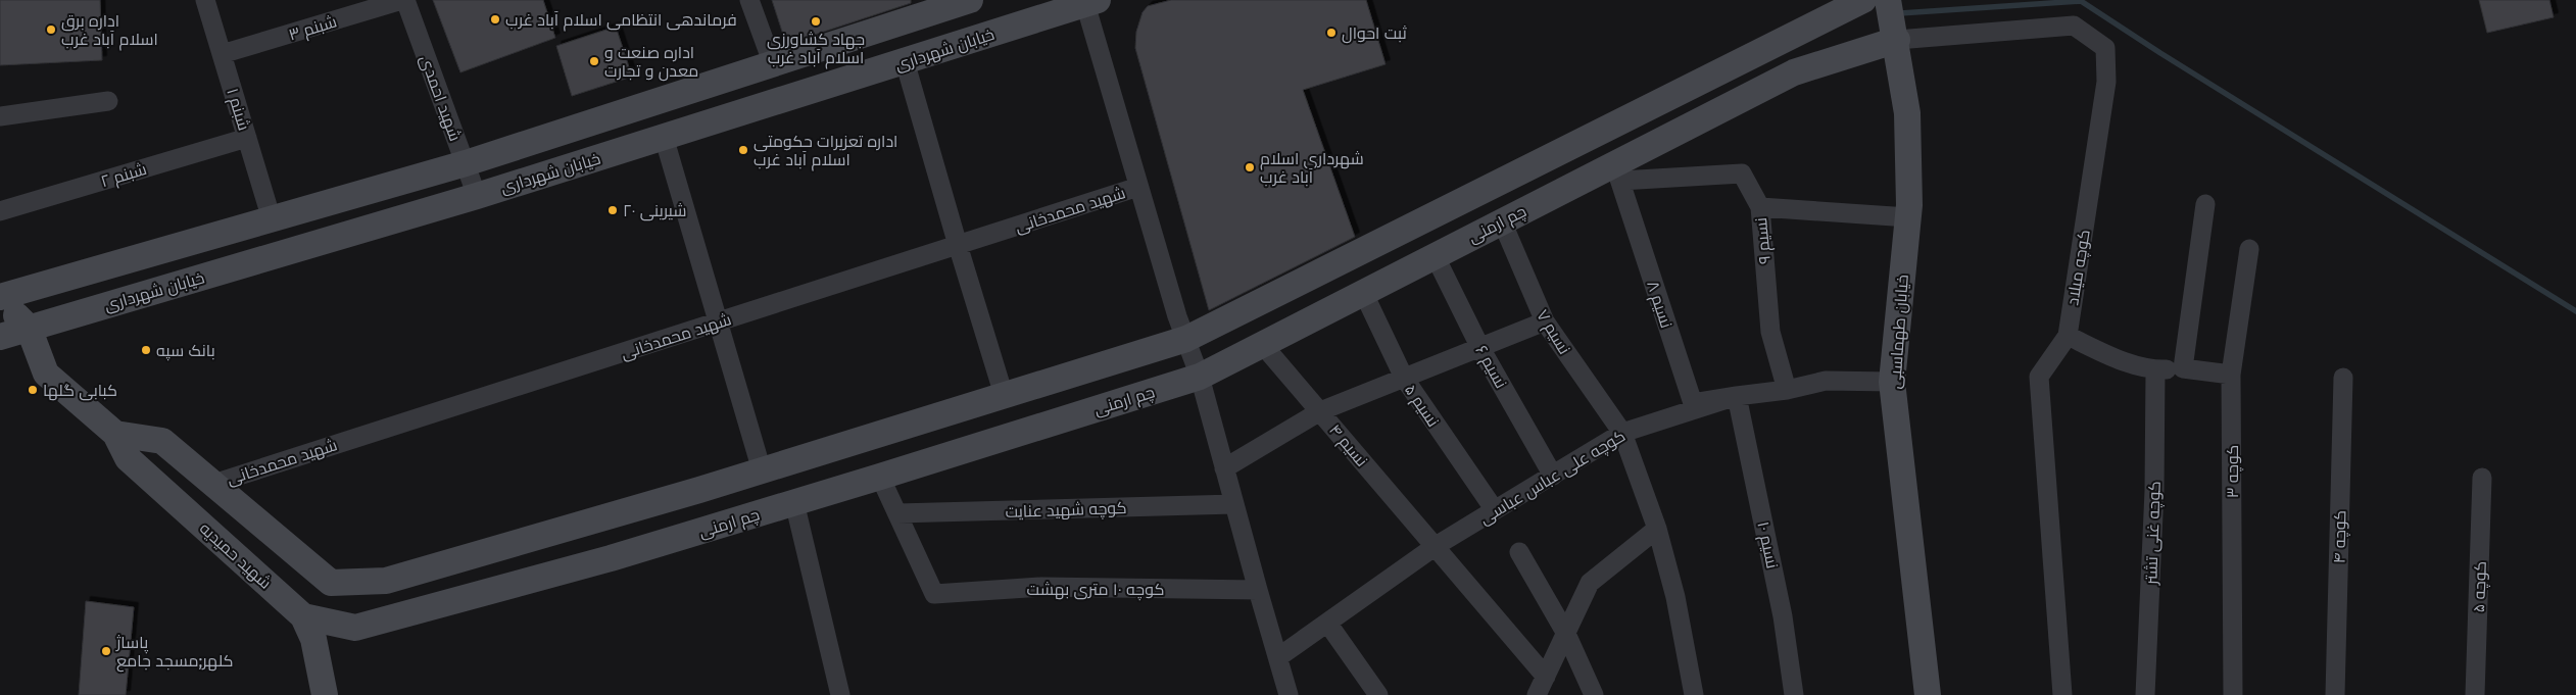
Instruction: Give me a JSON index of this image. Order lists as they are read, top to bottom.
{
  "streets": {
    "street": [
      "شبنم ۳",
      "خیابان شهرداری",
      "شهید احمدی",
      "شبنم ۱",
      "شبنم ۲",
      "شهید محمدخانی",
      "چم ارمنی",
      "نسیم ۹",
      "کوچه میلاد",
      "نسیم ۸",
      "نسیم ۷",
      "خیابان طهماسبی",
      "نسیم ۶",
      "نسیم ۵",
      "نسیم ۴",
      "کوچه ۳",
      "کوچه علی عباس عباسی",
      "کوچه شهید عنایت",
      "کوچه غنی تشتر",
      "کوچه ۴",
      "نسیم ۱۰",
      "شهید حمیدیه",
      "کوچه ۵",
      "کوچه ۱۰ متری بهشت"
    ]
  },
  "crossings": [
    ["شبنم ۳", "شهید احمدی"],
    ["شبنم ۳", "شبنم ۱"],
    ["خیابان شهرداری", "شهید احمدی"],
    ["خیابان شهرداری", "شبنم ۱"],
    ["خیابان شهرداری", "شهید حمیدیه"],
    ["شبنم ۱", "شبنم ۲"],
    ["چم ارمنی", "کوچه میلاد"],
    ["چم ارمنی", "نسیم ۸"],
    ["چم ارمنی", "نسیم ۷"],
    ["چم ارمنی", "خیابان طهماسبی"],
    ["چم ارمنی", "نسیم ۶"],
    ["چم ارمنی", "نسیم ۵"],
    ["چم ارمنی", "نسیم ۴"],
    ["چم ارمنی", "شهید حمیدیه"],
    ["نسیم ۹", "خیابان طهماسبی"],
    ["نسیم ۹", "کوچه علی عباس عباسی"],
    ["کوچه میلاد", "خیابان طهماسبی"],
    ["نسیم ۸", "کوچه علی عباس عباسی"],
    ["نسیم ۸", "نسیم ۱۰"],
    ["نسیم ۷", "کوچه علی عباس عباسی"],
    ["خیابان طهماسبی", "کوچه علی عباس عباسی"],
    ["نسیم ۶", "کوچه علی عباس عباسی"],
    ["نسیم ۵", "کوچه علی عباس عباسی"],
    ["نسیم ۴", "کوچه علی عباس عباسی"],
    ["کوچه علی عباس عباسی", "نسیم ۱۰"],
    ["کوچه شهید عنایت", "کوچه ۱۰ متری بهشت"]
  ],
  "places": [
    "فرماندهی انتظامی اسلام آباد غرب",
    "جهاد کشاورزی اسلام آباد غرب",
    "اداره برق اسلام آباد غرب",
    "ثبت احوال",
    "اداره صنعت و معدن و تجارت",
    "اداره تعزیرات حکومتی اسلام آباد غرب",
    "شهرداری اسلام آباد غرب",
    "شیرینی ۲۰",
    "بانک سپه",
    "کبابی گلها",
    "پاساژ کلهر;مسجد جامع"
  ]
}
